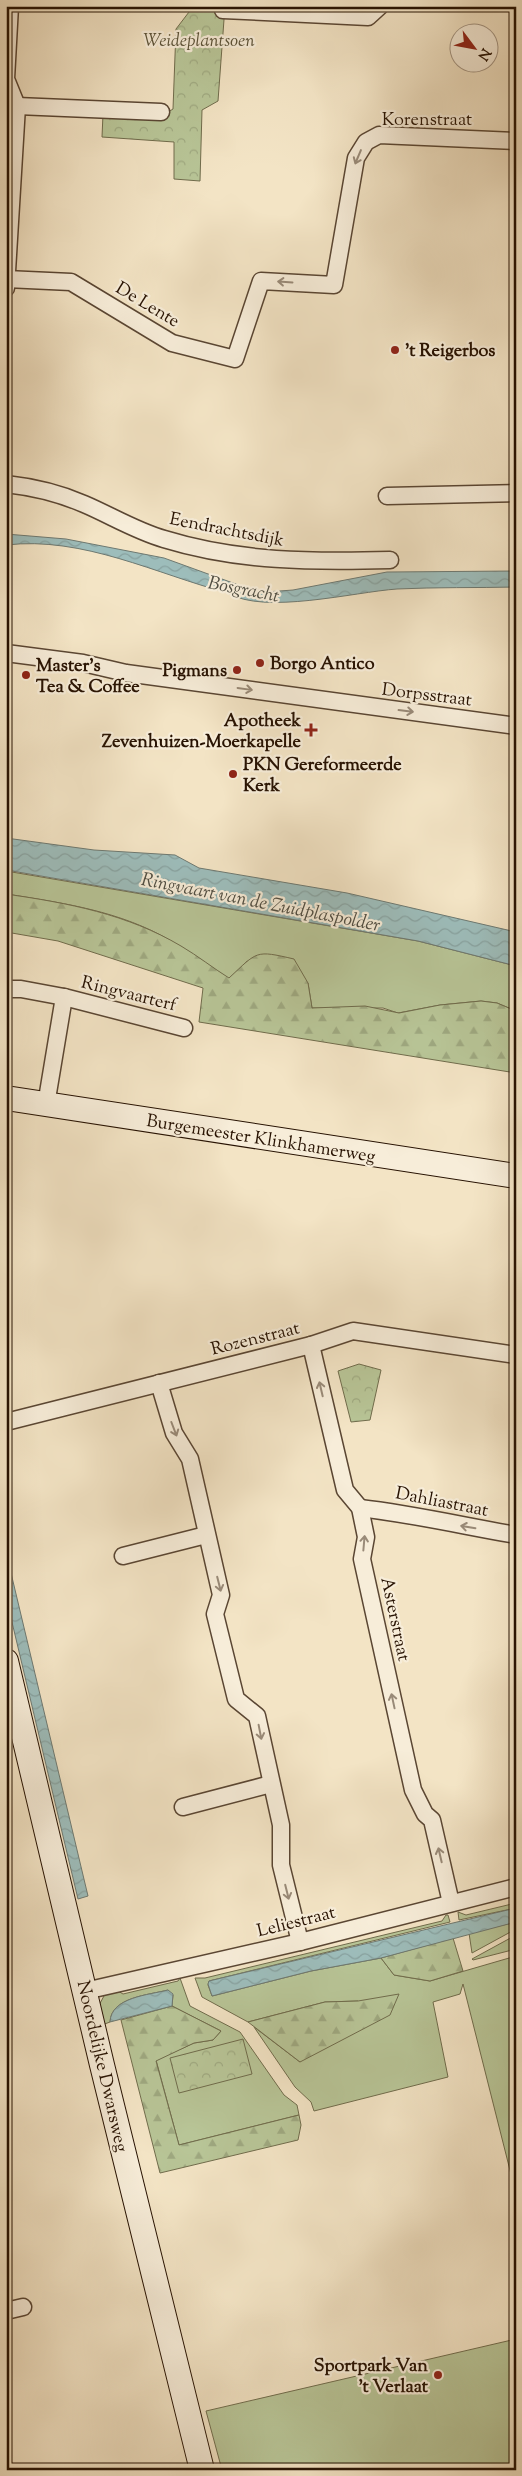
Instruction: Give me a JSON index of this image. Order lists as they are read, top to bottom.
{
  "streets": {
    "street": [
      "Korenstraat",
      "De Lente",
      "Eendrachtsdijk",
      "Dorpsstraat",
      "Ringvaarterf",
      "Burgemeester Klinkhamerweg",
      "Rozenstraat",
      "Dahliastraat",
      "Asterstraat",
      "Leliestraat",
      "Noordelijke Dwarsweg"
    ]
  },
  "crossings": [
    ["Korenstraat", "De Lente"],
    ["Ringvaarterf", "Burgemeester Klinkhamerweg"],
    ["Rozenstraat", "Asterstraat"],
    ["Dahliastraat", "Asterstraat"],
    ["Asterstraat", "Leliestraat"],
    ["Leliestraat", "Noordelijke Dwarsweg"]
  ],
  "one_way": ["De Lente", "Dorpsstraat", "Dahliastraat"],
  "water": ["Bosgracht", "Ringvaart van de Zuidplaspolder"],
  "parks": ["Weideplantsoen"],
  "places": {
    "other": [
      "'t Reigerbos",
      "Borgo Antico",
      "Pigmans",
      "Master's Tea & Coffee",
      "PKN Gereformeerde Kerk",
      "Sportpark Van 't Verlaat"
    ],
    "health": ["Apotheek Zevenhuizen-Moerkapelle"]
  },
  "north": "bottom right"
}
